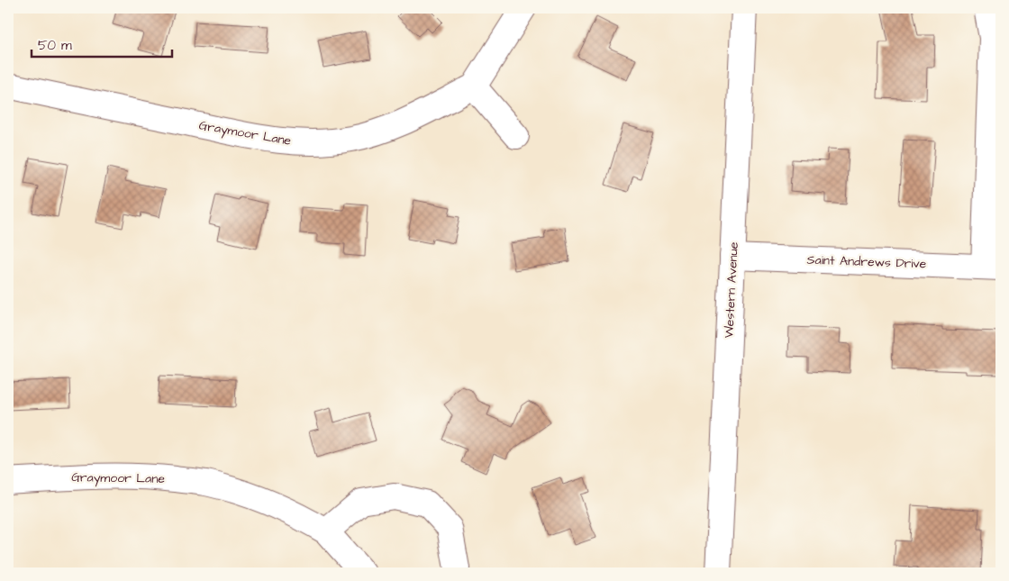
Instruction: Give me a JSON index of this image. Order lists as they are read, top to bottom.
{
  "streets": {
    "street": ["Graymoor Lane", "Saint Andrews Drive", "Western Avenue"]
  },
  "crossings": [
    ["Saint Andrews Drive", "Western Avenue"]
  ],
  "scale_bar": "50 m"
}
